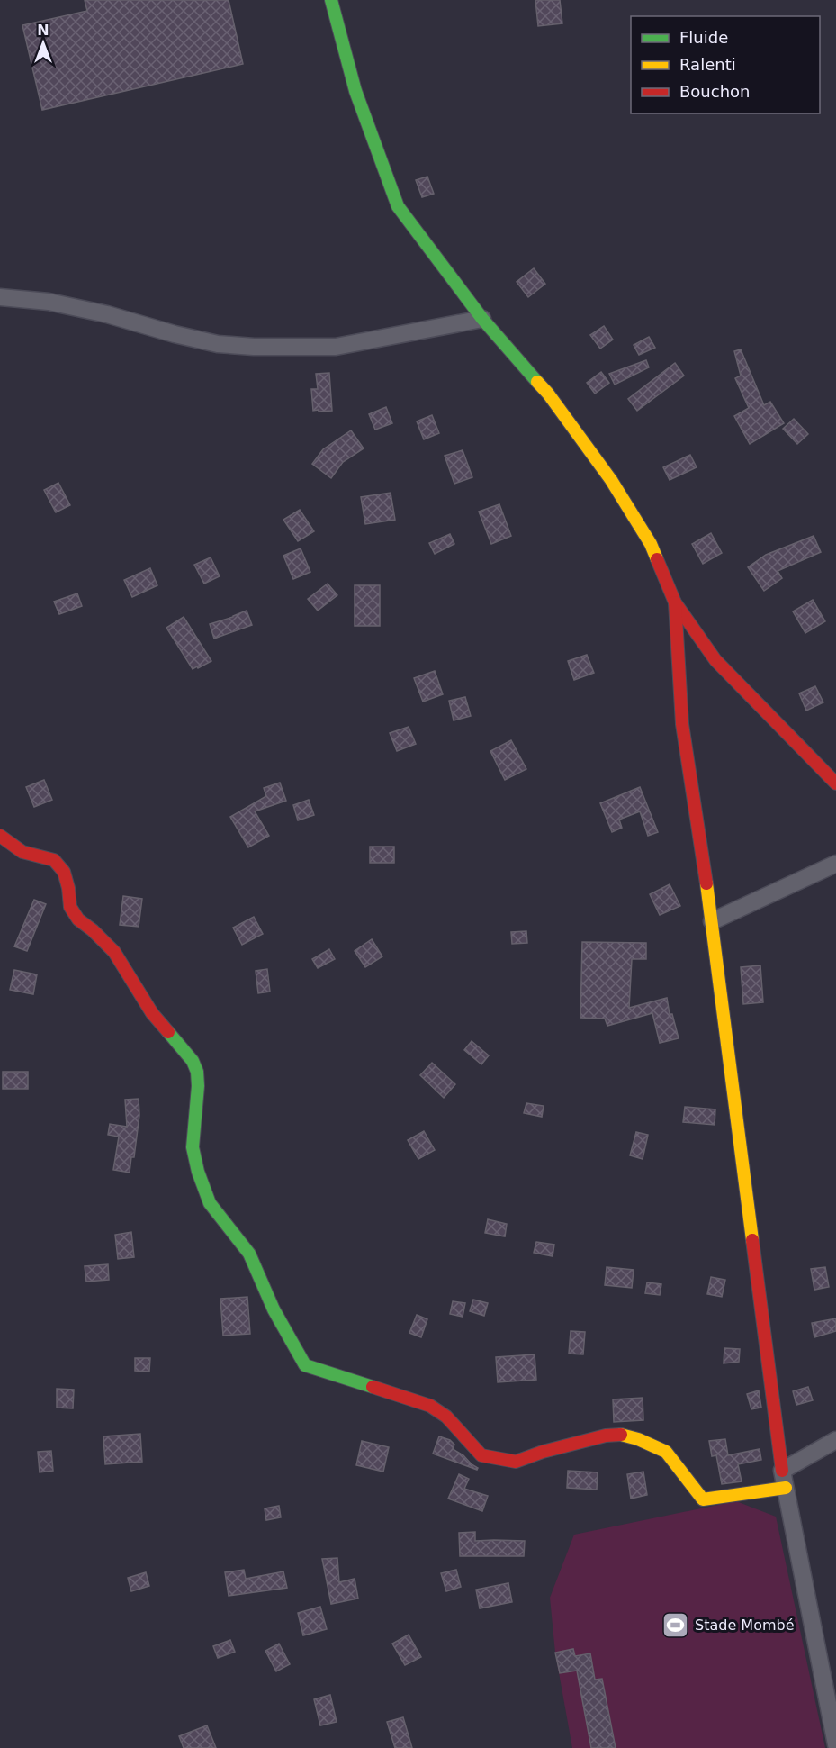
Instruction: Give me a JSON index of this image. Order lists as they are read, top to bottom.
{
  "places": {
    "sports": ["Stade Mombé"]
  },
  "legend": ["Fluide", "Ralenti", "Bouchon"],
  "north": "top"
}
